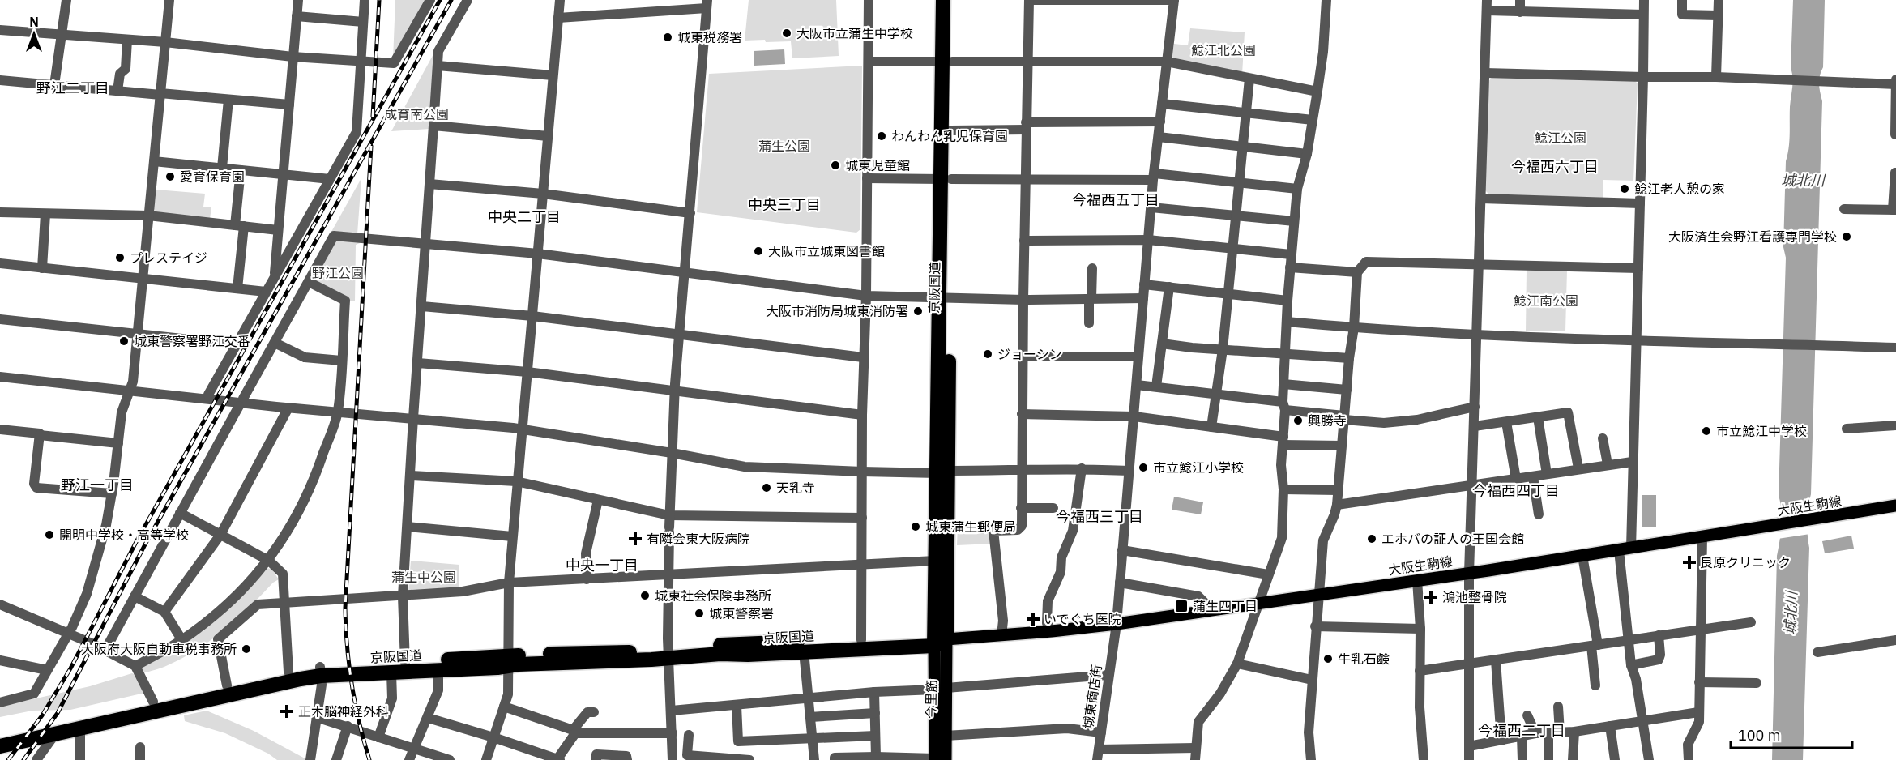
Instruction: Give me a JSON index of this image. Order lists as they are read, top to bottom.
{
  "streets": {
    "highway": ["京阪国道"],
    "main road": ["大阪生駒線", "今里筋"],
    "street": ["城東商店街"]
  },
  "crossings": [
    ["京阪国道", "大阪生駒線"],
    ["京阪国道", "今里筋"],
    ["大阪生駒線", "城東商店街"],
    ["大阪生駒線", "今里筋"]
  ],
  "districts": [
    "野江二丁目",
    "今福西六丁目",
    "今福西五丁目",
    "中央三丁目",
    "中央二丁目",
    "野江一丁目",
    "今福西四丁目",
    "今福西三丁目",
    "中央一丁目",
    "今福西二丁目"
  ],
  "water": ["城北川"],
  "parks": [
    "鯰江北公園",
    "成育南公園",
    "鯰江公園",
    "蒲生公園",
    "野江公園",
    "鯰江南公園",
    "蒲生中公園"
  ],
  "places": {
    "other": [
      "大阪市立蒲生中学校",
      "城東税務署",
      "わんわん乳児保育園",
      "城東児童館",
      "愛育保育園",
      "鯰江老人憩の家",
      "大阪済生会野江看護専門学校",
      "大阪市立城東図書館",
      "プレステイジ",
      "大阪市消防局城東消防署",
      "城東警察署野江交番",
      "ジョーシン",
      "興勝寺",
      "市立鯰江中学校",
      "市立鯰江小学校",
      "天乳寺",
      "城東蒲生郵便局",
      "開明中学校・高等学校",
      "エホバの証人の王国会館",
      "城東社会保険事務所",
      "城東警察署",
      "大阪府大阪自動車税事務所",
      "牛乳石鹸"
    ],
    "health": [
      "有隣会東大阪病院",
      "良原クリニック",
      "鴻池整骨院",
      "いでぐち医院",
      "正木脳神経外科"
    ],
    "transit": ["蒲生四丁目"]
  },
  "scale_bar": "100 m",
  "north": "top"
}
